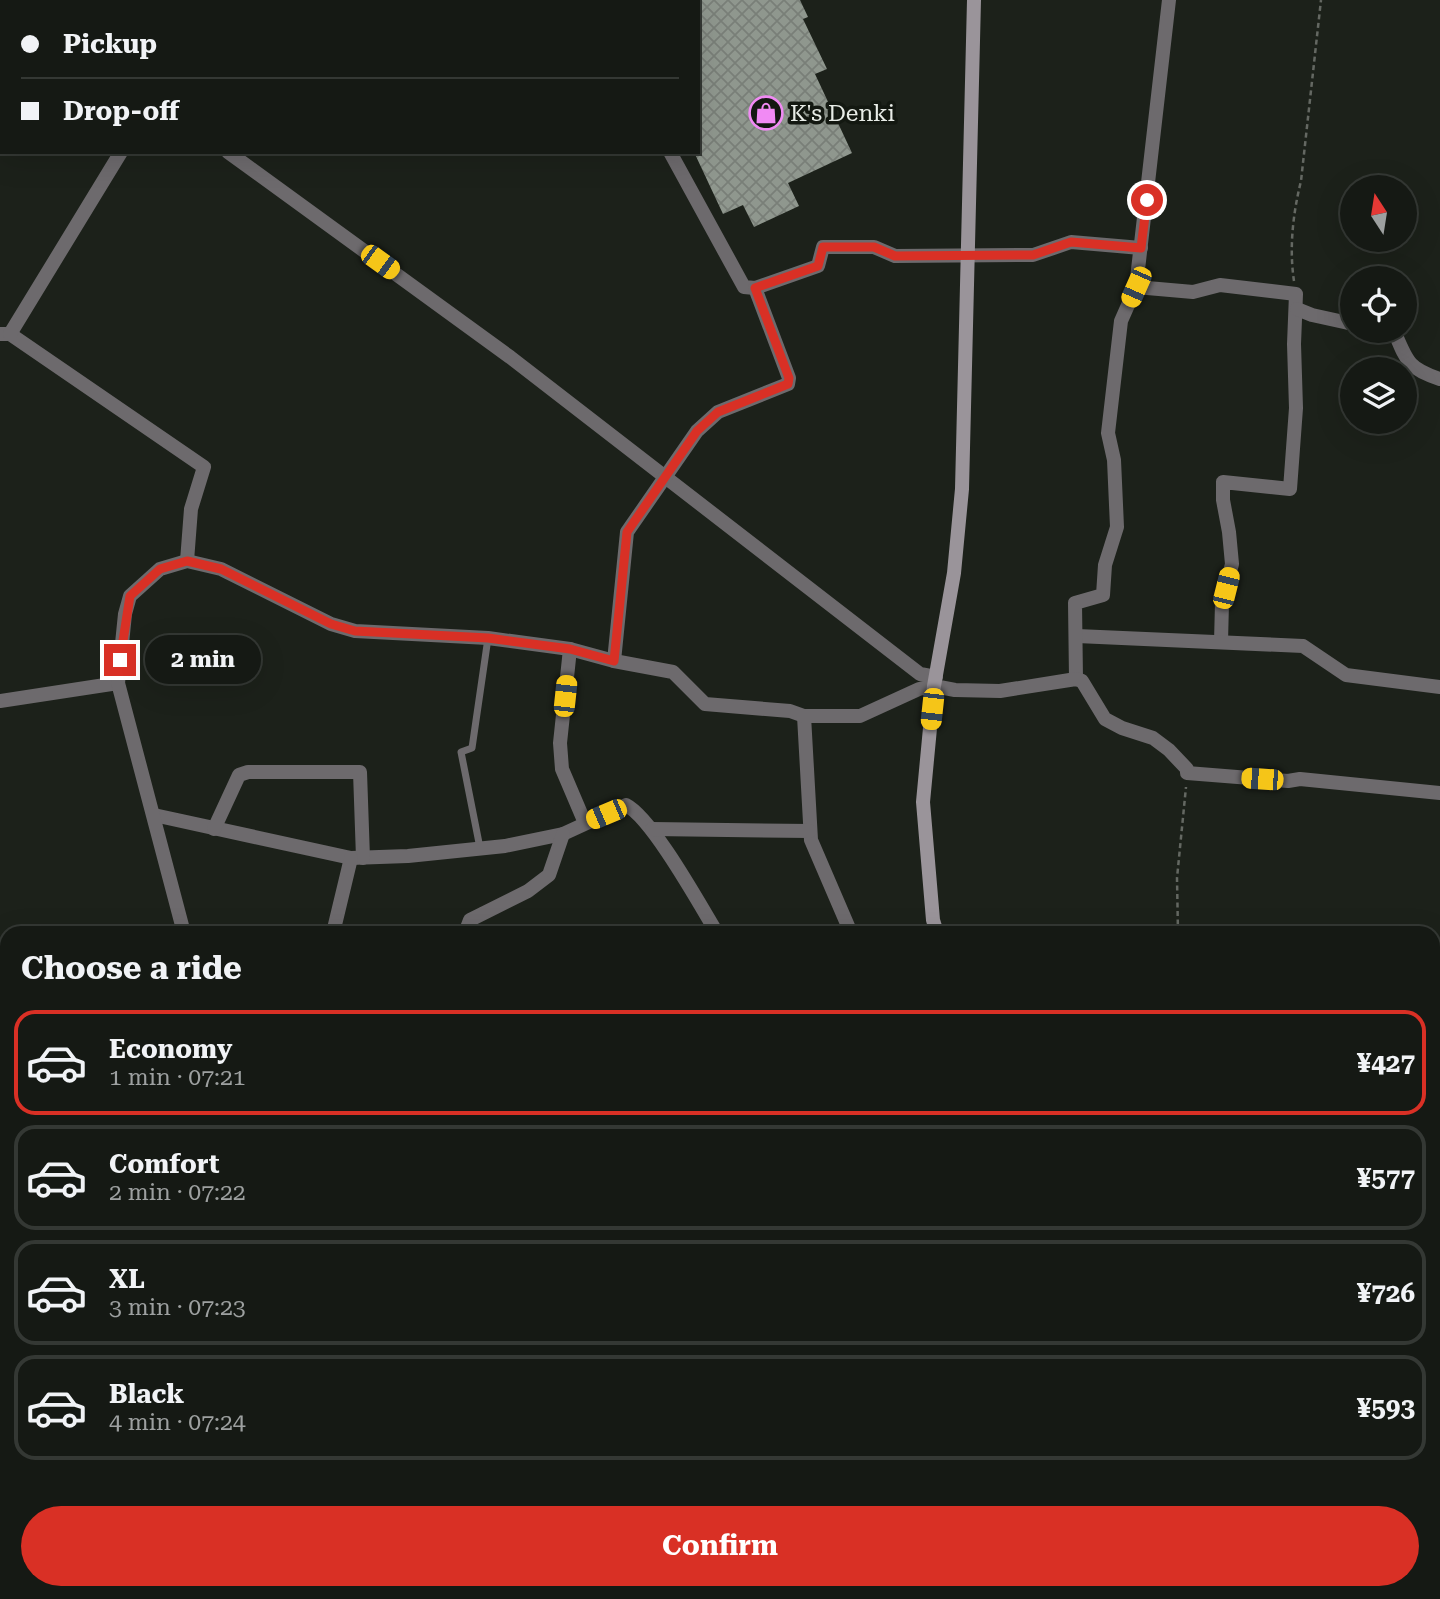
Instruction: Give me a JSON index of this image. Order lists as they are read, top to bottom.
{
  "places": {
    "shop": ["K's Denki"]
  },
  "north": "top",
  "page": {
    "banner": ["Pickup", "Drop-off"],
    "bubble": "2 min",
    "heading": "Choose a ride",
    "list": [
      {
        "name": "Economy",
        "note": "1 min · 07:21",
        "value": "¥427"
      },
      {
        "name": "Comfort",
        "note": "2 min · 07:22",
        "value": "¥577"
      },
      {
        "name": "XL",
        "note": "3 min · 07:23",
        "value": "¥726"
      },
      {
        "name": "Black",
        "note": "4 min · 07:24",
        "value": "¥593"
      }
    ],
    "buttons": "Confirm"
  }
}
